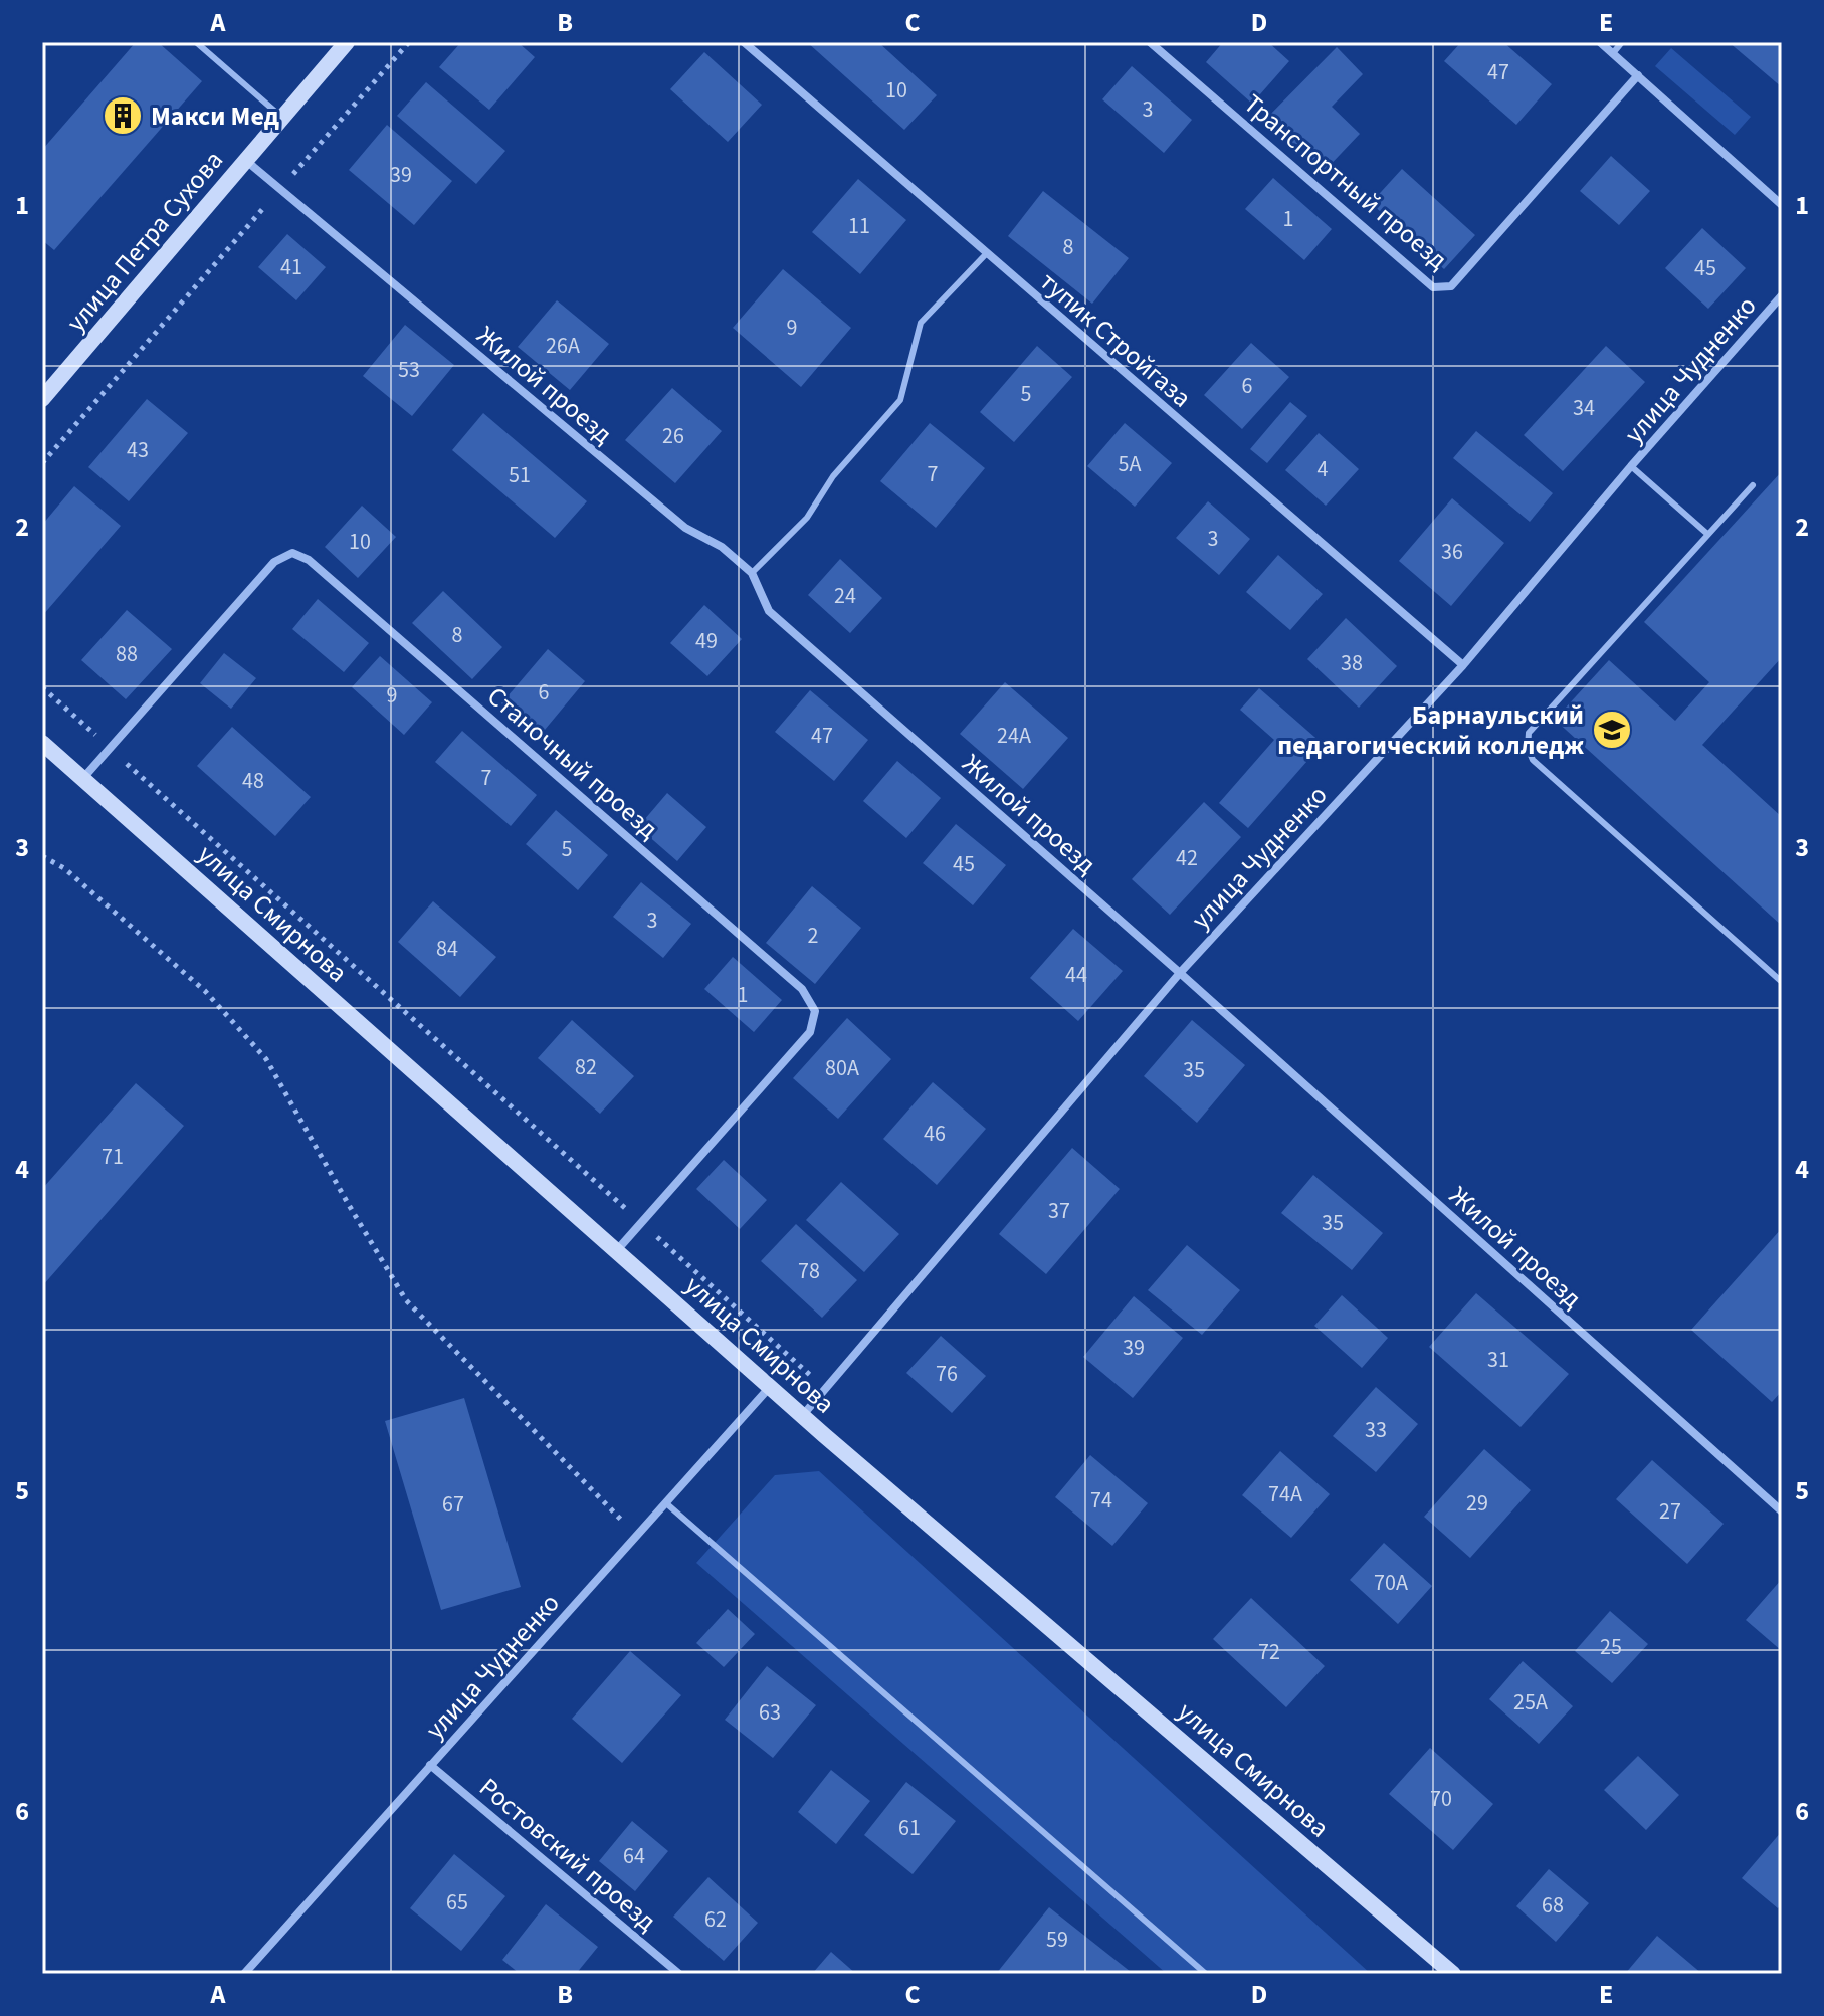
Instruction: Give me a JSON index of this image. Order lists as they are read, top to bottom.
{
  "streets": {
    "street": [
      "Транспортный проезд",
      "улица Петра Сухова",
      "тупик Стройгаза",
      "улица Чудненко",
      "Жилой проезд",
      "Станочный проезд",
      "улица Смирнова",
      "Ростовский проезд"
    ]
  },
  "crossings": [
    ["улица Петра Сухова", "Жилой проезд"],
    ["тупик Стройгаза", "улица Чудненко"],
    ["улица Чудненко", "Жилой проезд"],
    ["улица Чудненко", "улица Смирнова"],
    ["улица Чудненко", "Ростовский проезд"],
    ["Станочный проезд", "улица Смирнова"]
  ],
  "places": {
    "building": ["Макси Мед"],
    "school or university": ["Барнаульский педагогический колледж"]
  },
  "house_numbers": [
    "47",
    "10",
    "3",
    "39",
    "1",
    "11",
    "8",
    "41",
    "45",
    "9",
    "26А",
    "53",
    "6",
    "5",
    "34",
    "26",
    "43",
    "5А",
    "4",
    "7",
    "51",
    "3",
    "10",
    "36",
    "24",
    "8",
    "49",
    "88",
    "38",
    "6",
    "9",
    "47",
    "24А",
    "7",
    "48",
    "5",
    "42",
    "45",
    "3",
    "2",
    "84",
    "44",
    "1",
    "82",
    "80А",
    "35",
    "46",
    "71",
    "37",
    "35",
    "78",
    "39",
    "31",
    "76",
    "33",
    "74А",
    "74",
    "29",
    "67",
    "27",
    "70А",
    "25",
    "72",
    "25А",
    "63",
    "70",
    "61",
    "64",
    "65",
    "68",
    "62",
    "59"
  ],
  "grid": {
    "columns": [
      "A",
      "B",
      "C",
      "D",
      "E"
    ],
    "rows": [
      "1",
      "2",
      "3",
      "4",
      "5",
      "6"
    ]
  }
}
